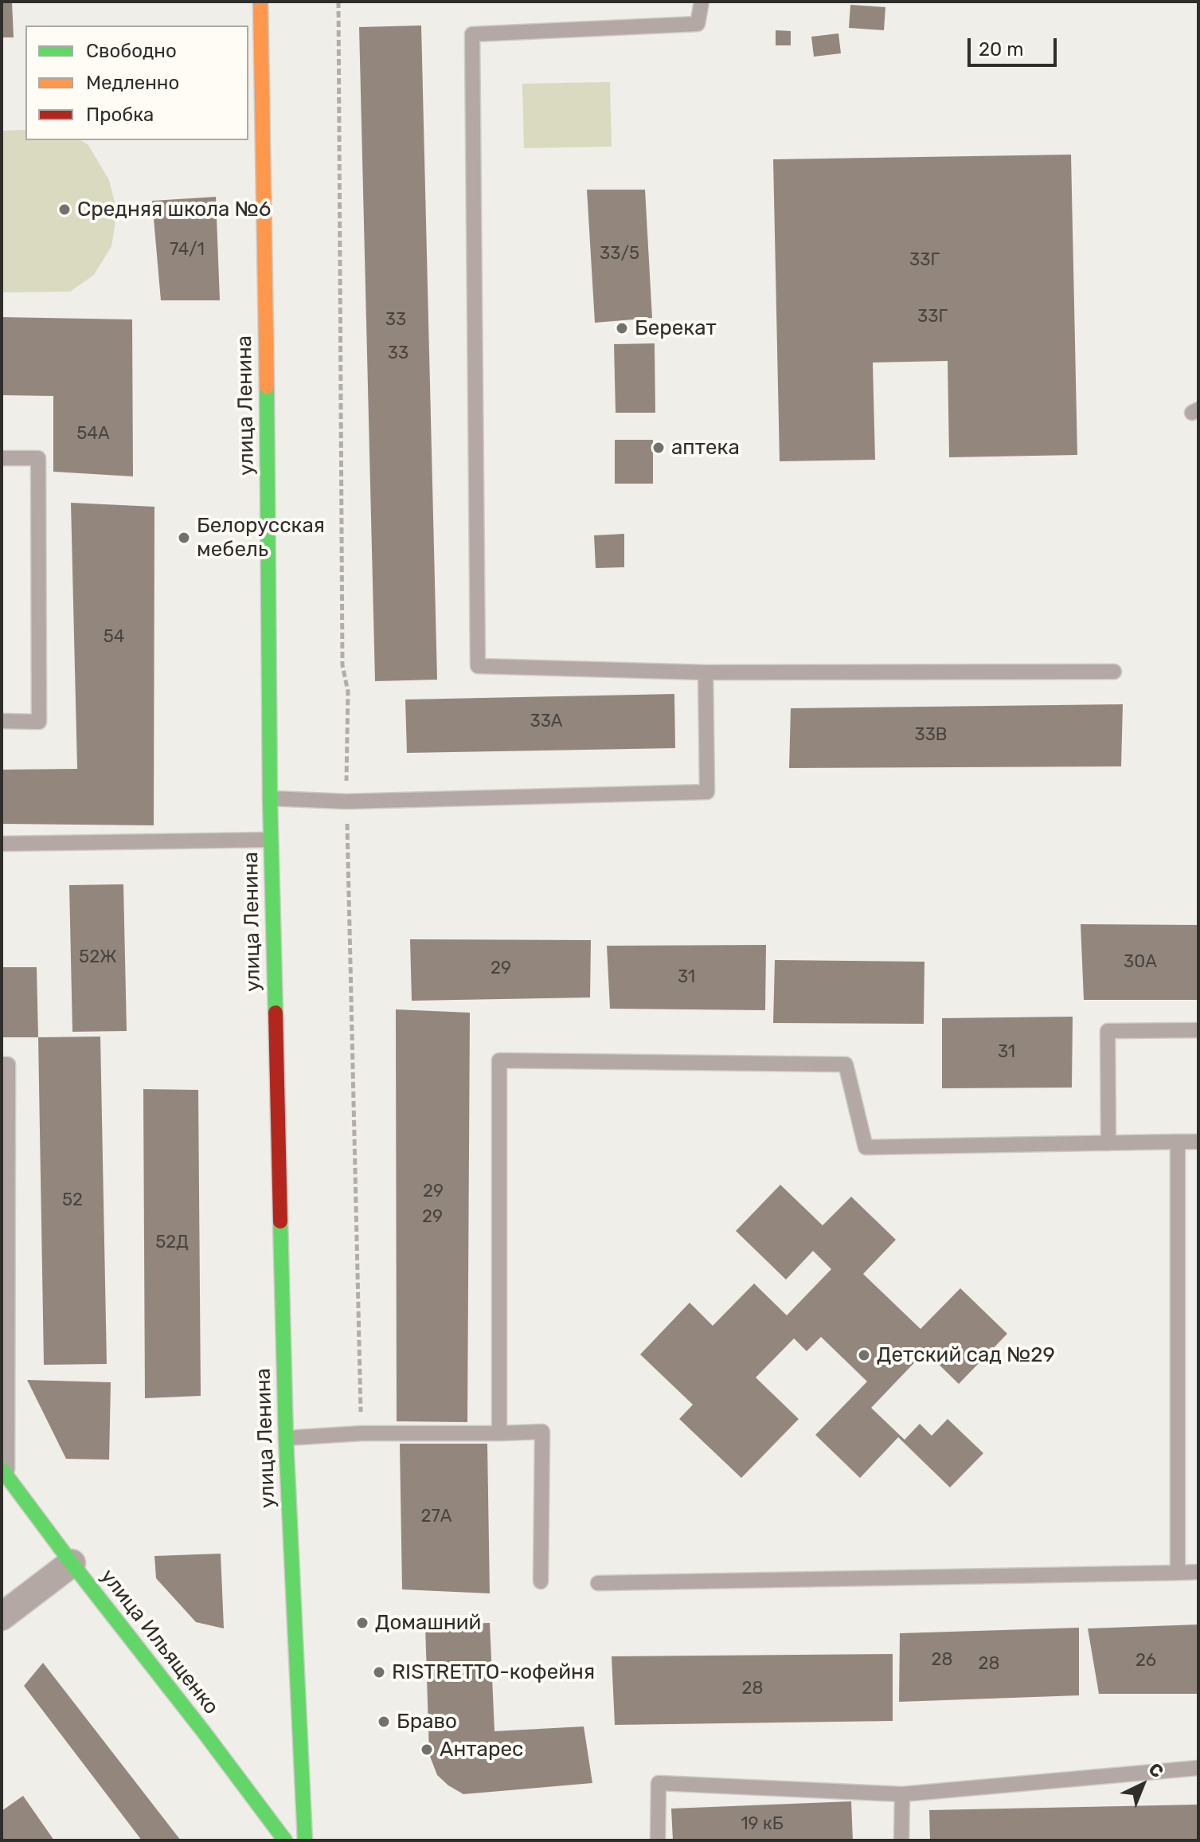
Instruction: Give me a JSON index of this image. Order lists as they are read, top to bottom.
{
  "streets": {
    "street": ["улица Ленина", "улица Ильященко"]
  },
  "places": [
    "Средняя школа №6",
    "Берекат",
    "аптека",
    "Белорусская мебель",
    "Детский сад №29",
    "Домашний",
    "RISTRETTO-кофейня",
    "Браво",
    "Антарес"
  ],
  "house_numbers": [
    "74/1",
    "33/5",
    "33Г",
    "33Г",
    "33",
    "33",
    "54А",
    "54",
    "33А",
    "33В",
    "52Ж",
    "30А",
    "29",
    "31",
    "31",
    "29",
    "52",
    "29",
    "52Д",
    "27А",
    "28",
    "26",
    "28",
    "28",
    "19 кБ"
  ],
  "legend": ["Свободно", "Медленно", "Пробка"],
  "scale_bar": "20 m",
  "north": "top right"
}
